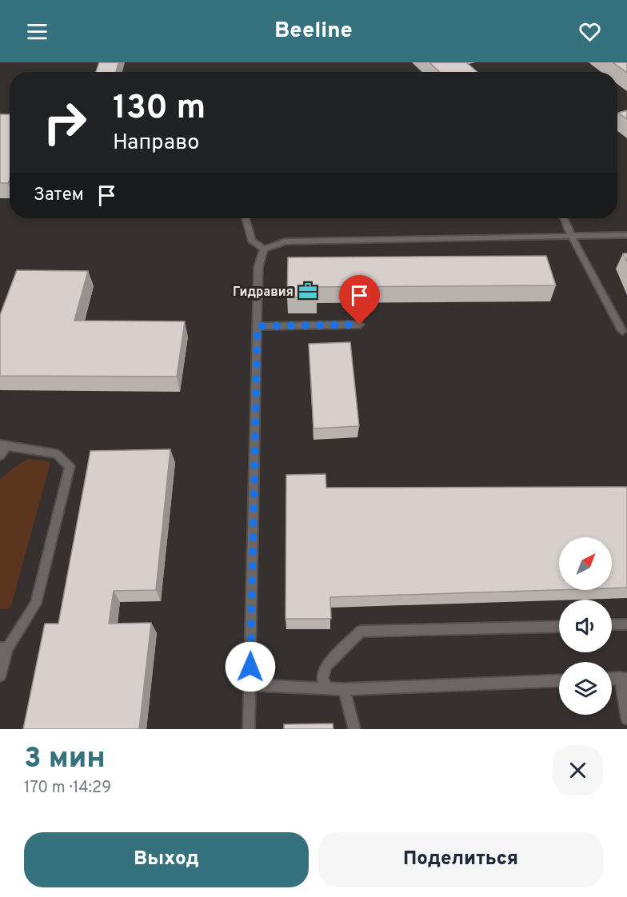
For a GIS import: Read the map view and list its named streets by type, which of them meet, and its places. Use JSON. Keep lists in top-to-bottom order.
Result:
{
  "places": {
    "office": ["Гидравия"]
  },
  "north": "top right",
  "page": {
    "header": "Beeline",
    "turn": ["130 m", "Направо"],
    "then": "Затем",
    "heading": ["3 мин", "170 m · 14:29"],
    "buttons": ["Выход", "Поделиться"]
  }
}
